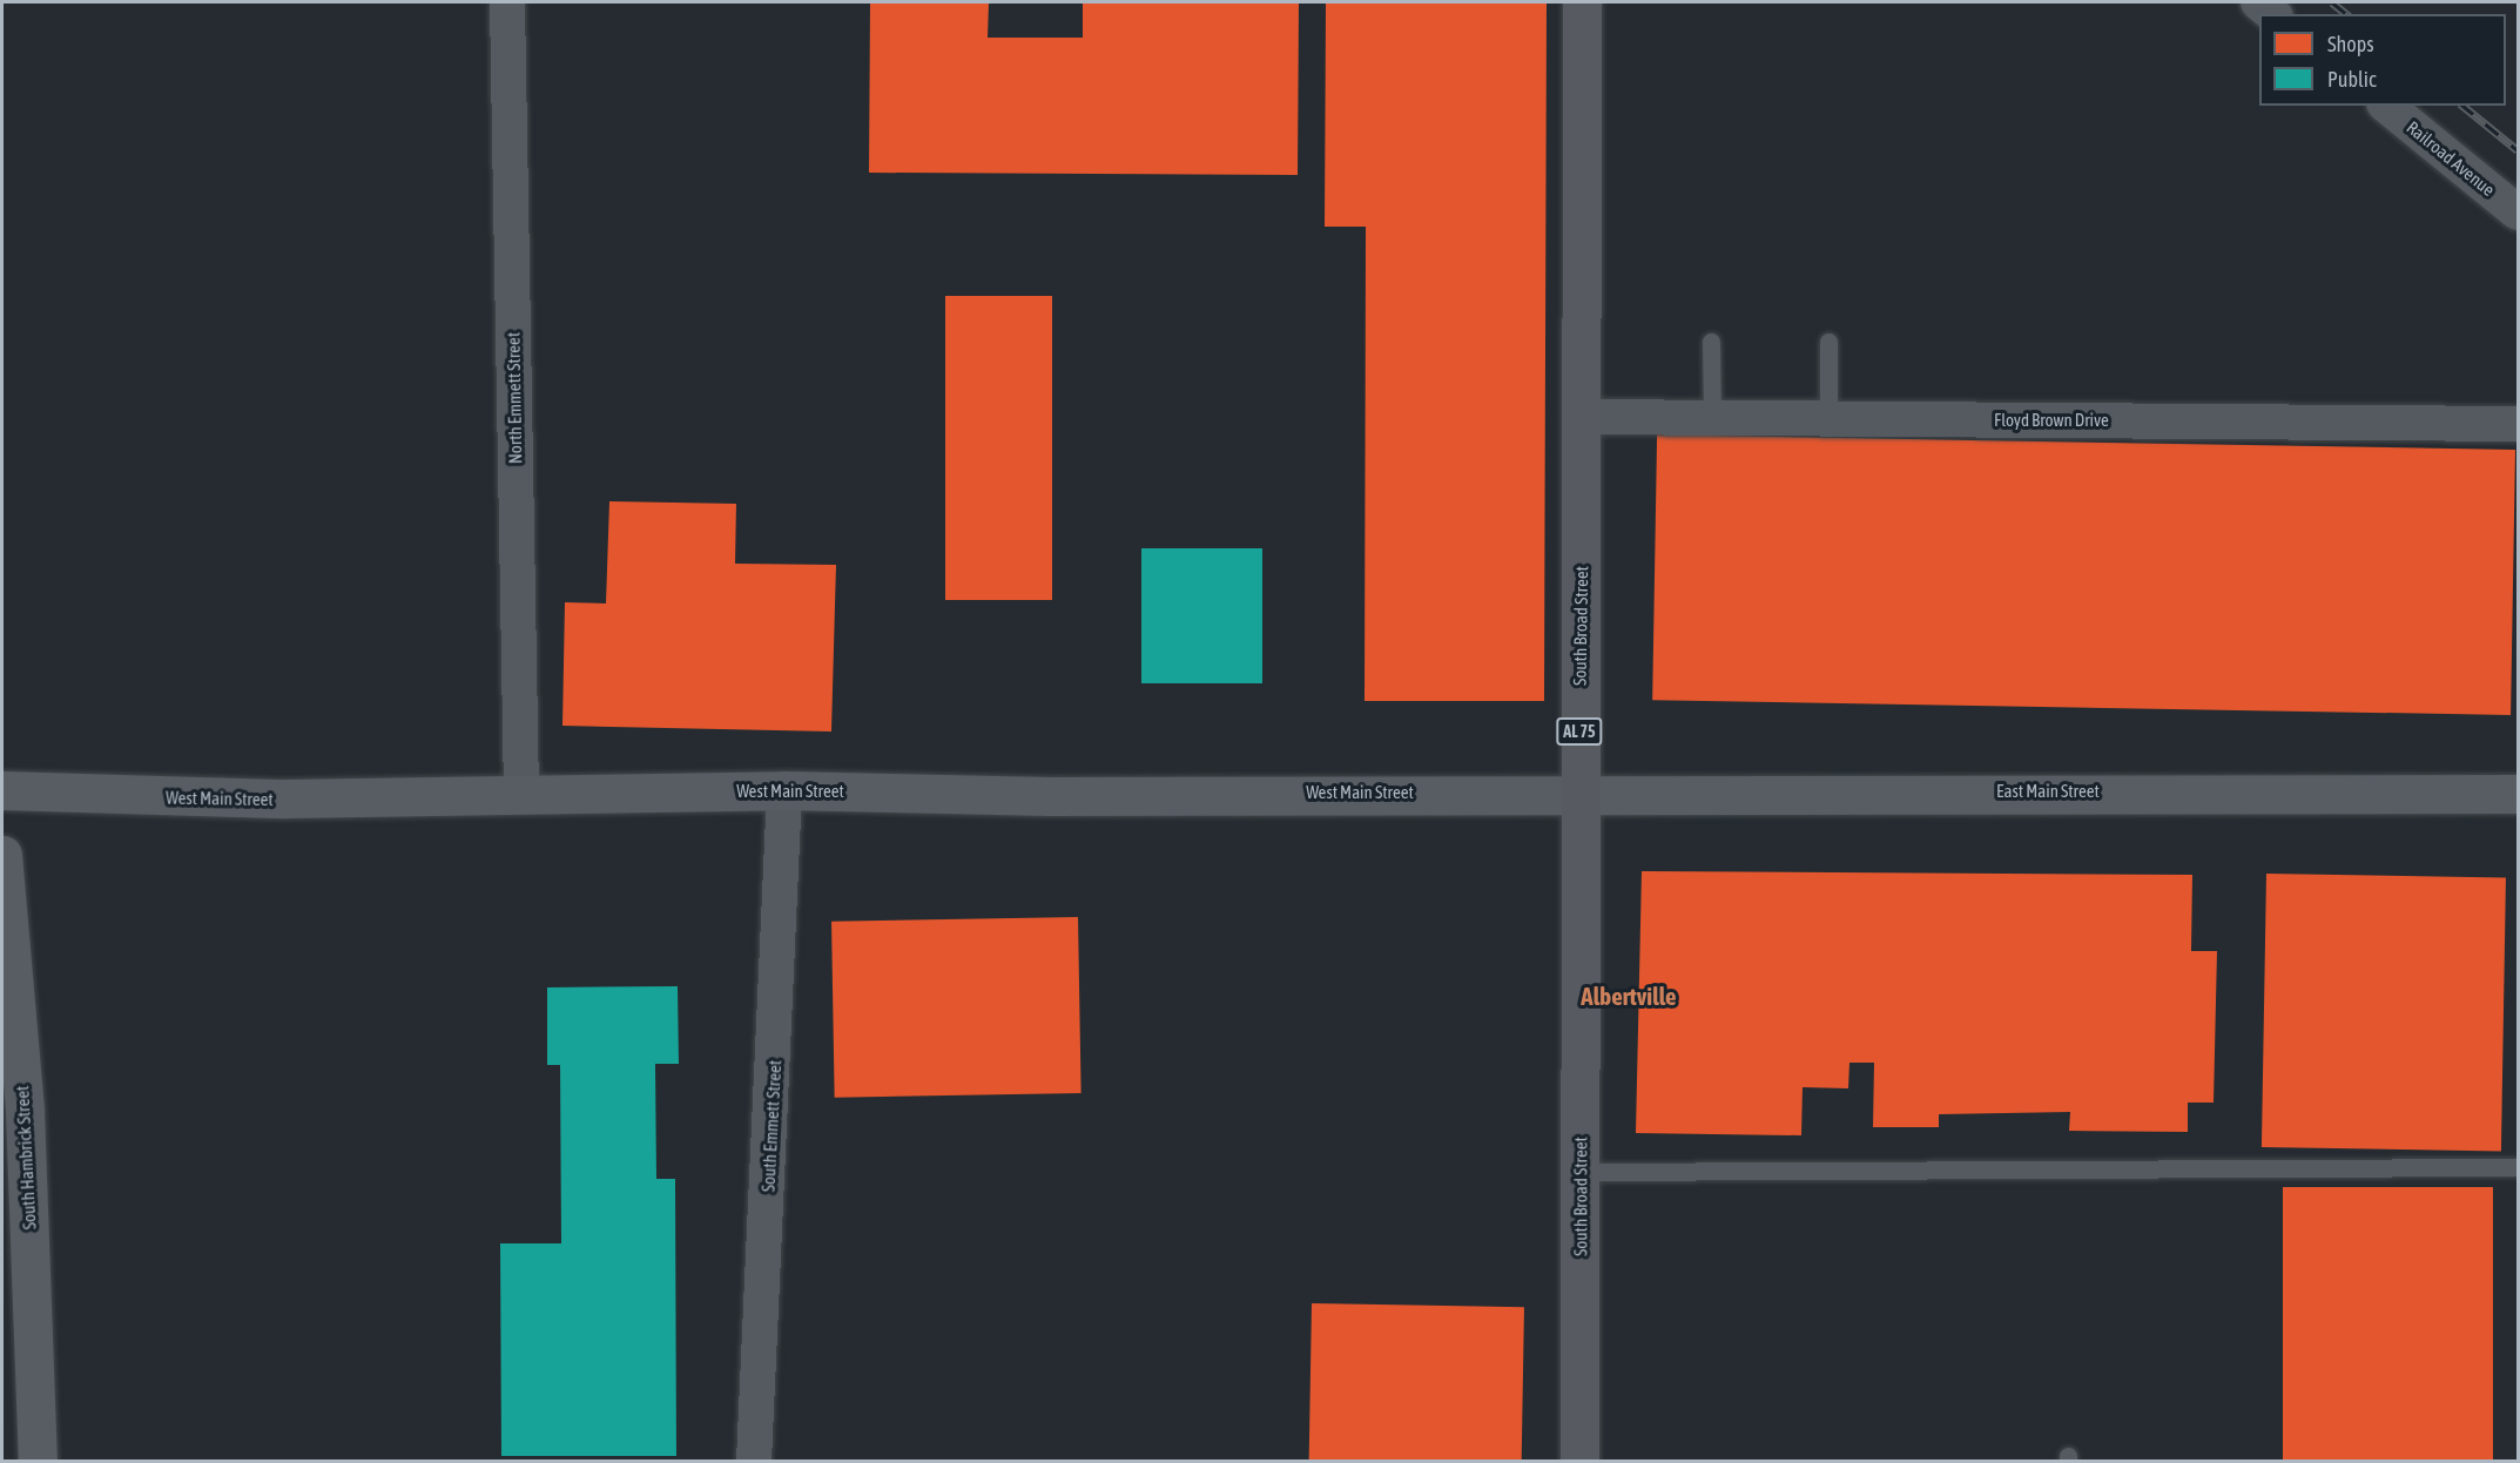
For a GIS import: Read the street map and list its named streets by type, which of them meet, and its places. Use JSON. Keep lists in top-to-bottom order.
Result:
{
  "streets": {
    "main road": [
      "South Broad Street",
      "AL 75",
      "West Main Street",
      "East Main Street",
      "South Hambrick Street"
    ],
    "street": [
      "Railroad Avenue",
      "North Emmett Street",
      "Floyd Brown Drive",
      "South Emmett Street"
    ]
  },
  "crossings": [
    ["North Emmett Street", "West Main Street"],
    ["Floyd Brown Drive", "South Broad Street"],
    ["South Broad Street", "West Main Street"],
    ["South Broad Street", "East Main Street"],
    ["West Main Street", "East Main Street"],
    ["West Main Street", "South Emmett Street"]
  ],
  "districts": ["Albertville"],
  "legend": ["Shops", "Public"]
}
